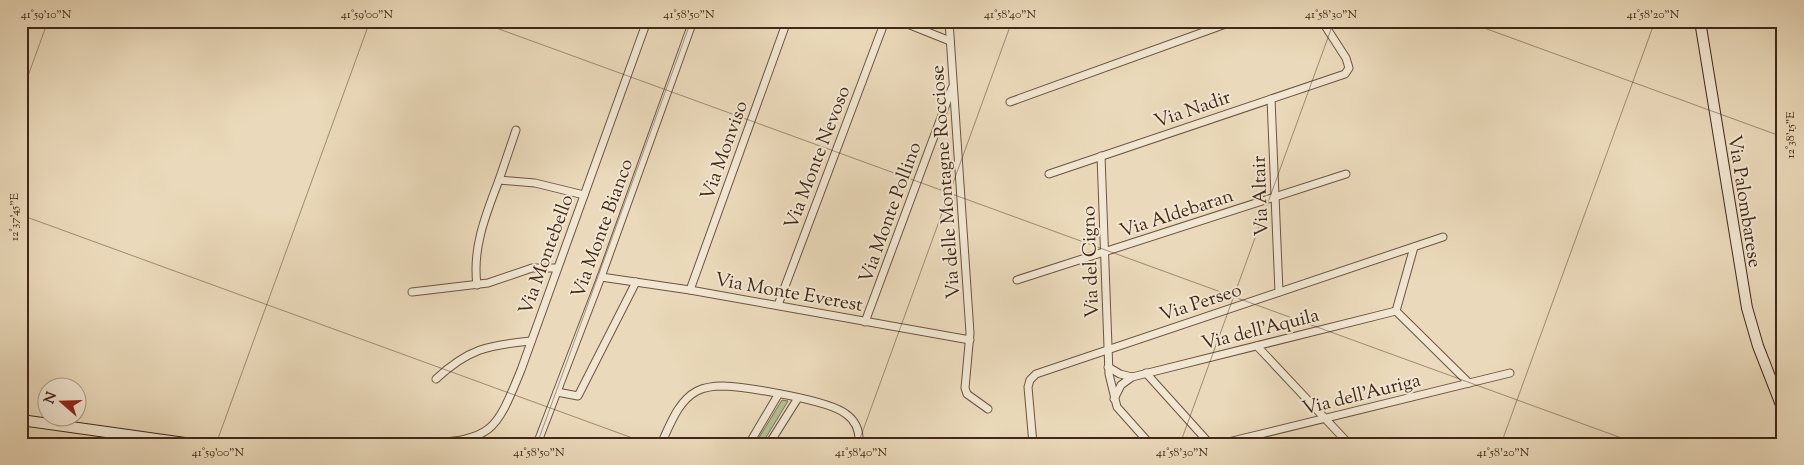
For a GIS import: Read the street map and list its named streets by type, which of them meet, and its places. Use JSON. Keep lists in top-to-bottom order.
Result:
{
  "streets": {
    "main road": ["Via Palombarese"],
    "street": [
      "Via Nadir",
      "Via Monviso",
      "Via Monte Nevoso",
      "Via delle Montagne Rocciose",
      "Via Altair",
      "Via Monte Pollino",
      "Via Aldebaran",
      "Via Monte Bianco",
      "Via Montebello",
      "Via del Cigno",
      "Via Monte Everest",
      "Via Perseo",
      "Via dell'Aquila",
      "Via dell'Auriga"
    ]
  },
  "crossings": [
    ["Via Nadir", "Via Altair"],
    ["Via Nadir", "Via del Cigno"],
    ["Via Monviso", "Via Monte Everest"],
    ["Via Monte Nevoso", "Via Monte Everest"],
    ["Via delle Montagne Rocciose", "Via Monte Pollino"],
    ["Via delle Montagne Rocciose", "Via Monte Everest"],
    ["Via Altair", "Via Aldebaran"],
    ["Via Altair", "Via Perseo"],
    ["Via Monte Pollino", "Via Monte Everest"],
    ["Via Aldebaran", "Via del Cigno"],
    ["Via Monte Bianco", "Via Monte Everest"],
    ["Via del Cigno", "Via Perseo"]
  ],
  "north": "left",
  "coordinates": [
    "41°59'10\"N",
    "41°59'00\"N",
    "41°58'50\"N",
    "41°58'40\"N",
    "41°58'30\"N",
    "41°58'20\"N",
    "12°38'15\"E",
    "12°37'45\"E"
  ]
}
